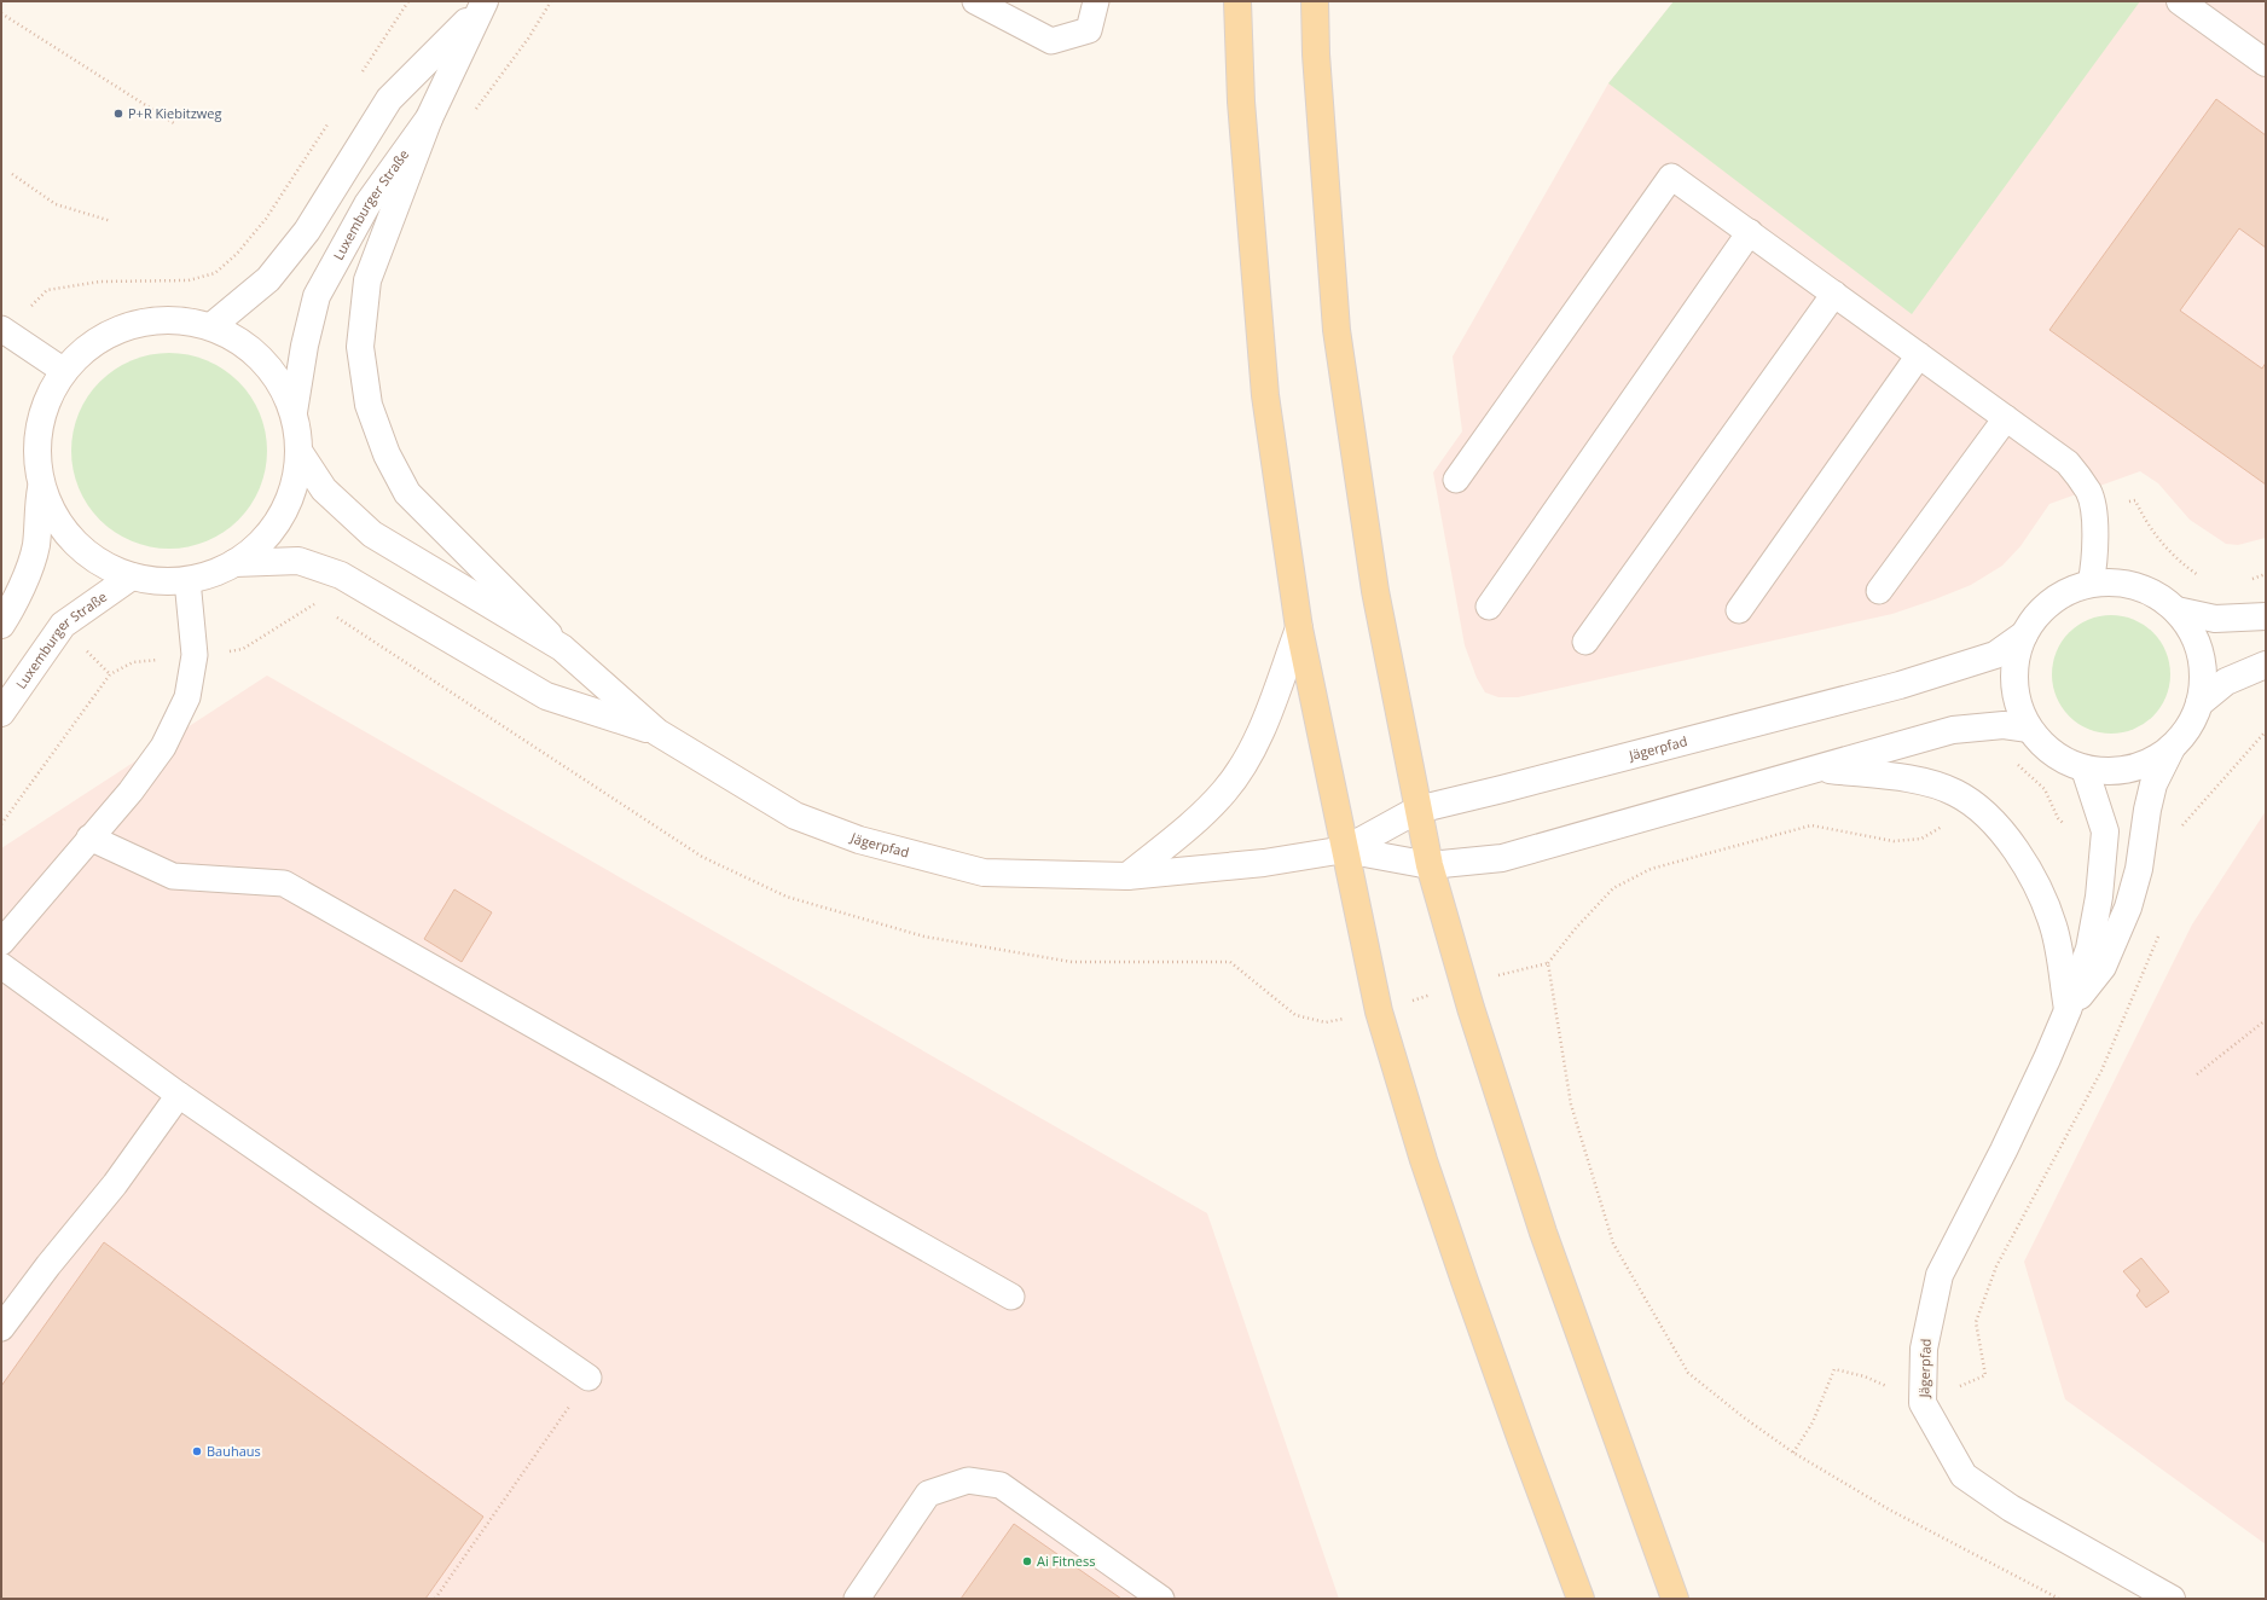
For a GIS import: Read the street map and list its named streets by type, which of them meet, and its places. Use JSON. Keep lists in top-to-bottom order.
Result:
{
  "streets": {
    "street": ["Luxemburger Straße", "Jägerpfad"]
  },
  "places": ["P+R Kiebitzweg", "Bauhaus", "Ai Fitness"]
}
